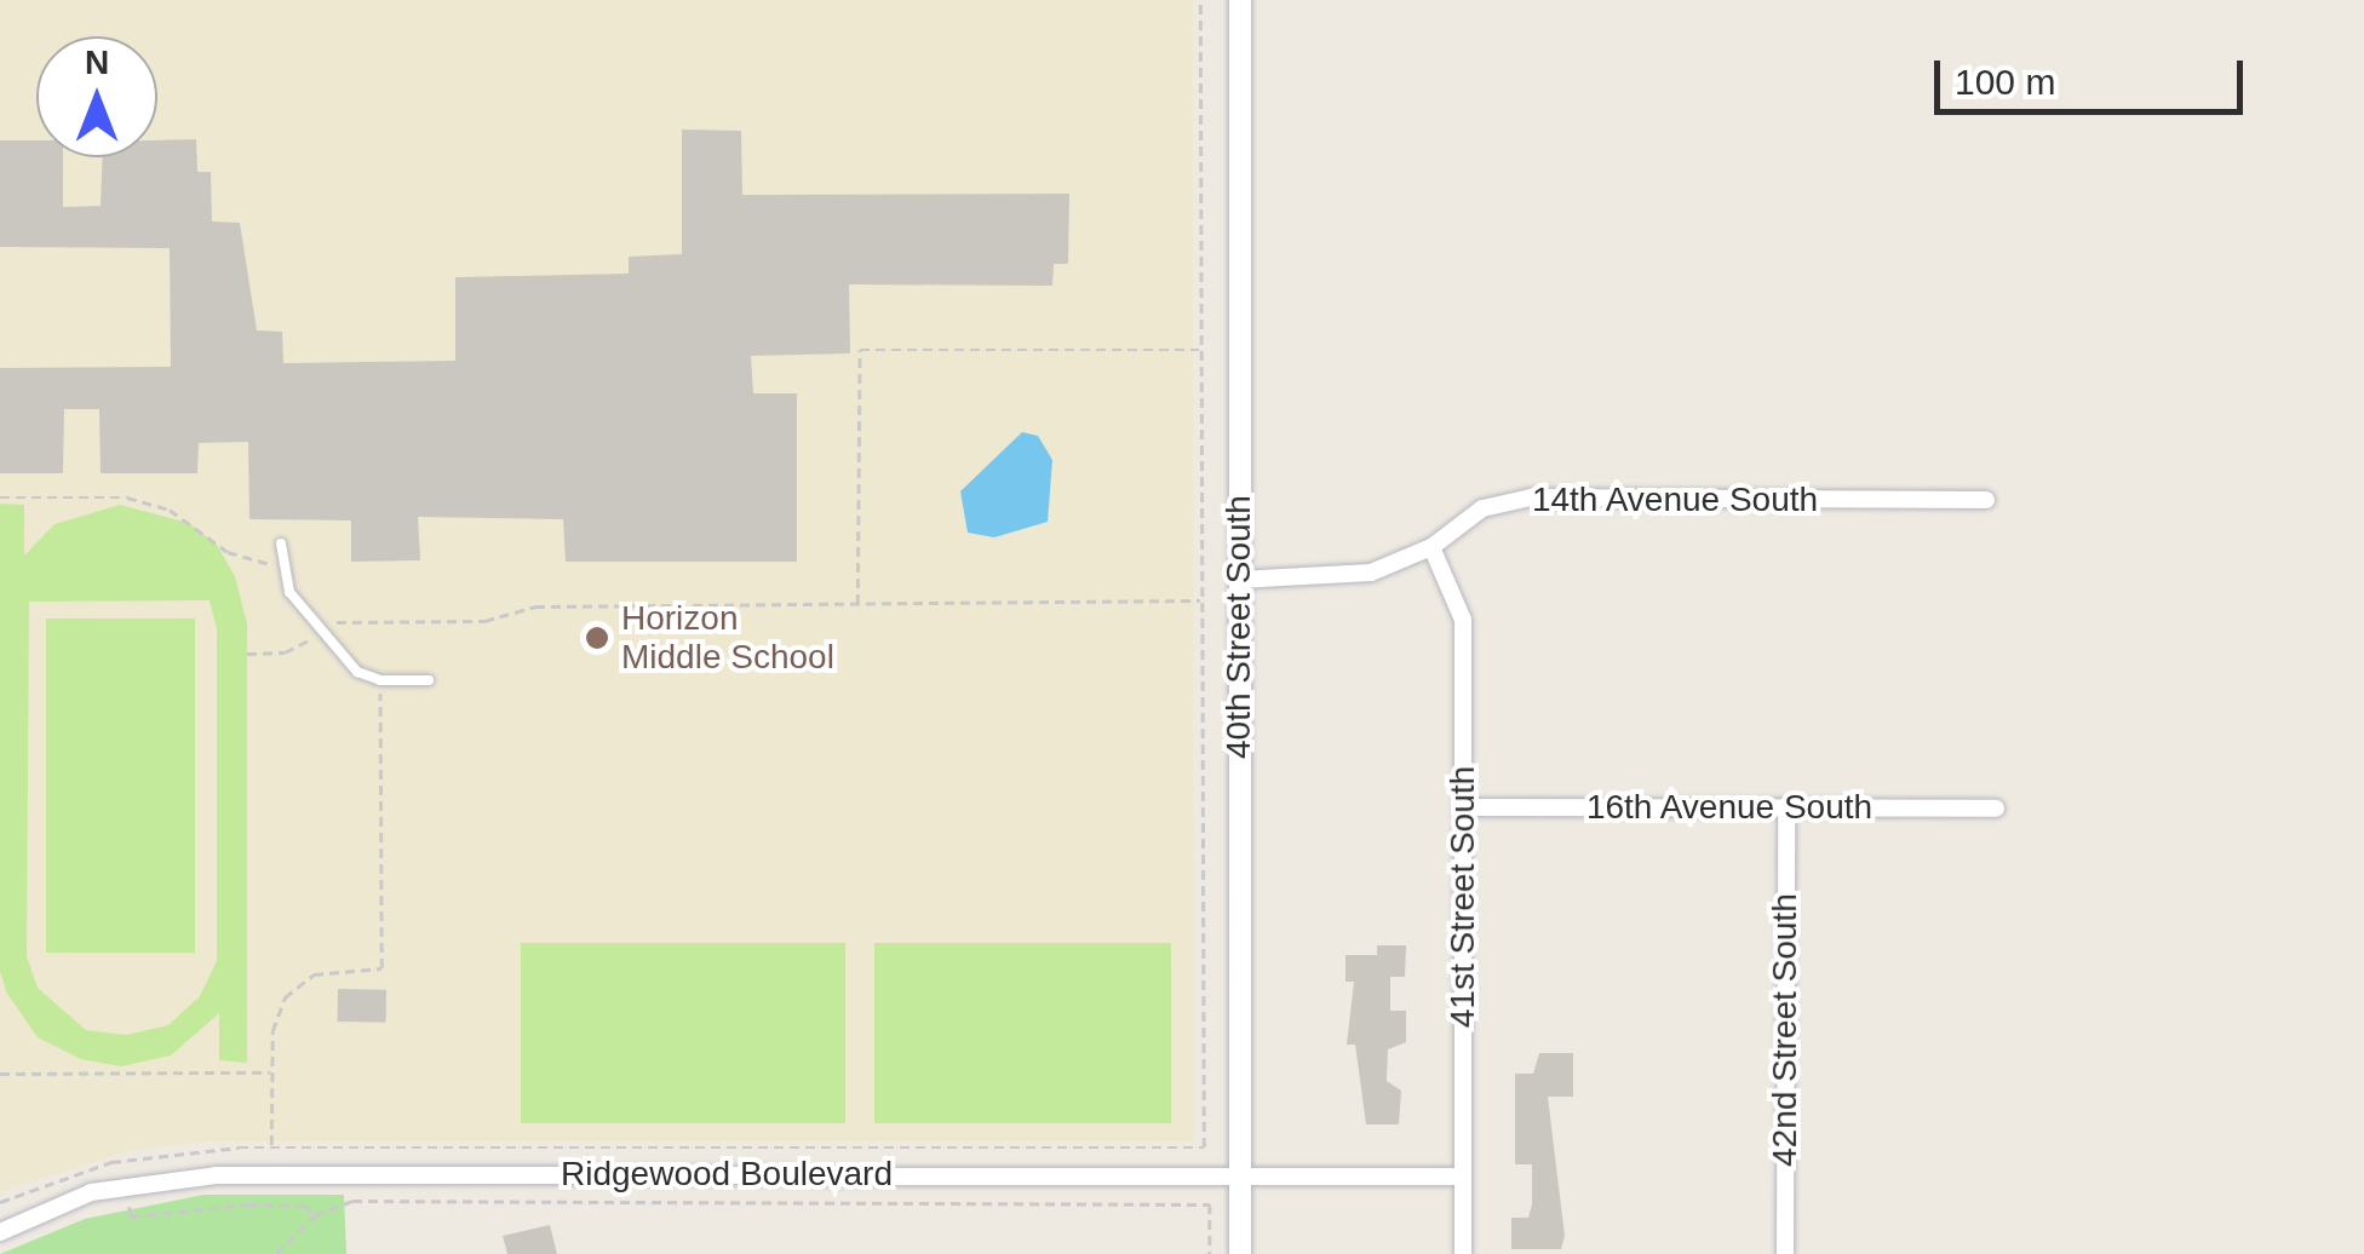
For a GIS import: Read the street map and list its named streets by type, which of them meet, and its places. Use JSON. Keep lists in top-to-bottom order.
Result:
{
  "streets": {
    "street": [
      "14th Avenue South",
      "40th Street South",
      "16th Avenue South",
      "41st Street South",
      "42nd Street South",
      "Ridgewood Boulevard"
    ]
  },
  "crossings": [
    ["14th Avenue South", "40th Street South"],
    ["14th Avenue South", "41st Street South"],
    ["40th Street South", "Ridgewood Boulevard"],
    ["16th Avenue South", "41st Street South"],
    ["16th Avenue South", "42nd Street South"],
    ["41st Street South", "Ridgewood Boulevard"]
  ],
  "places": ["Horizon Middle School"],
  "scale_bar": "100 m",
  "north": "top"
}
